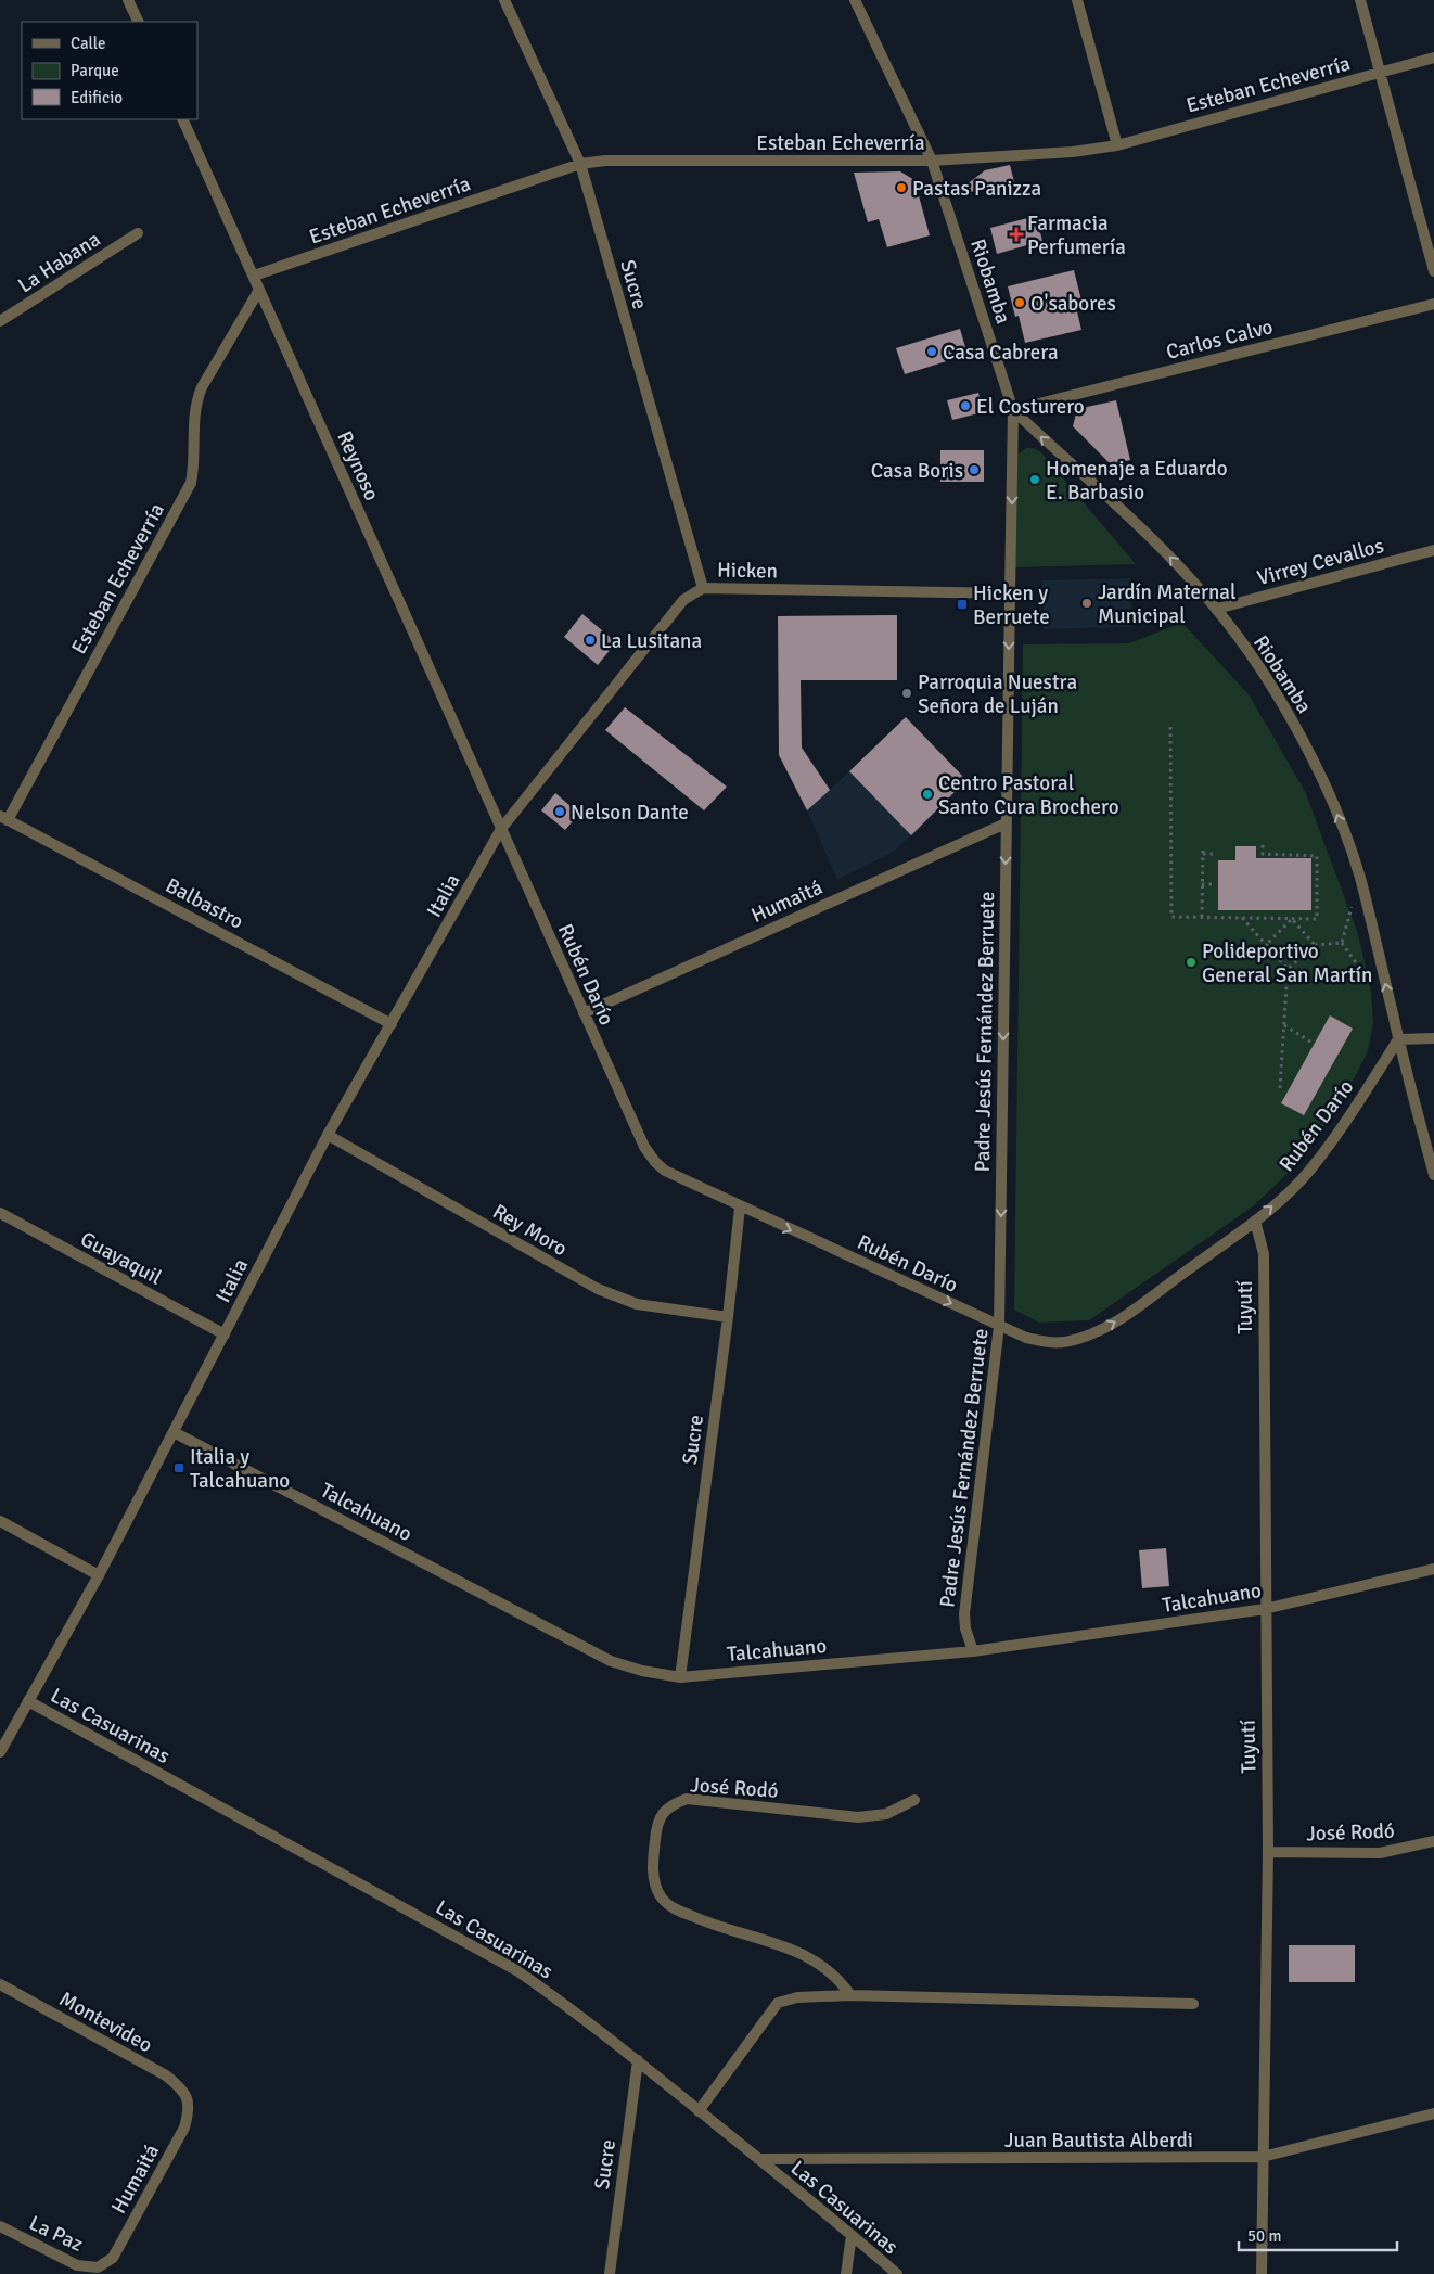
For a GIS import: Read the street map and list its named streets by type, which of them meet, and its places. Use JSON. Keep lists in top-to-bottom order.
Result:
{
  "streets": {
    "street": [
      "Esteban Echeverría",
      "La Habana",
      "Riobamba",
      "Sucre",
      "Carlos Calvo",
      "Reynoso",
      "Virrey Cevallos",
      "Hicken",
      "Italia",
      "Humaitá",
      "Balbastro",
      "Rubén Darío",
      "Padre Jesús Fernández Berruete",
      "Rey Moro",
      "Guayaquil",
      "Tuyutí",
      "Talcahuano",
      "Las Casuarinas",
      "José Rodó",
      "Montevideo",
      "Juan Bautista Alberdi",
      "La Paz"
    ]
  },
  "crossings": [
    ["Esteban Echeverría", "Riobamba"],
    ["Esteban Echeverría", "Sucre"],
    ["Esteban Echeverría", "Reynoso"],
    ["Esteban Echeverría", "Balbastro"],
    ["Riobamba", "Carlos Calvo"],
    ["Riobamba", "Virrey Cevallos"],
    ["Riobamba", "Rubén Darío"],
    ["Riobamba", "Padre Jesús Fernández Berruete"],
    ["Sucre", "Hicken"],
    ["Sucre", "Rubén Darío"],
    ["Sucre", "Rey Moro"],
    ["Sucre", "Talcahuano"],
    ["Sucre", "Las Casuarinas"],
    ["Carlos Calvo", "Padre Jesús Fernández Berruete"],
    ["Reynoso", "Hicken"],
    ["Reynoso", "Italia"],
    ["Reynoso", "Rubén Darío"],
    ["Hicken", "Italia"],
    ["Hicken", "Rubén Darío"],
    ["Hicken", "Padre Jesús Fernández Berruete"],
    ["Italia", "Balbastro"],
    ["Italia", "Rubén Darío"],
    ["Italia", "Rey Moro"],
    ["Italia", "Guayaquil"],
    ["Italia", "Talcahuano"],
    ["Italia", "Las Casuarinas"],
    ["Humaitá", "Rubén Darío"],
    ["Humaitá", "Padre Jesús Fernández Berruete"],
    ["Humaitá", "Montevideo"],
    ["Humaitá", "La Paz"],
    ["Rubén Darío", "Padre Jesús Fernández Berruete"],
    ["Rubén Darío", "Tuyutí"],
    ["Padre Jesús Fernández Berruete", "Talcahuano"],
    ["Tuyutí", "Talcahuano"],
    ["Tuyutí", "José Rodó"],
    ["Tuyutí", "Juan Bautista Alberdi"],
    ["Las Casuarinas", "Juan Bautista Alberdi"]
  ],
  "one_way": ["Riobamba", "Rubén Darío", "Padre Jesús Fernández Berruete"],
  "places": {
    "other": [
      "Pastas Panizza",
      "O'sabores",
      "Casa Cabrera",
      "El Costurero",
      "Casa Boris",
      "Homenaje a Eduardo E. Barbasio",
      "Jardín Maternal Municipal",
      "La Lusitana",
      "Parroquia Nuestra Señora de Luján",
      "Centro Pastoral Santo Cura Brochero",
      "Nelson Dante",
      "Polideportivo General San Martín"
    ],
    "health": ["Farmacia Perfumería"],
    "transit": ["Hicken y Berruete", "Italia y Talcahuano"]
  },
  "legend": ["Calle", "Parque", "Edificio"],
  "scale_bar": "50 m"
}
